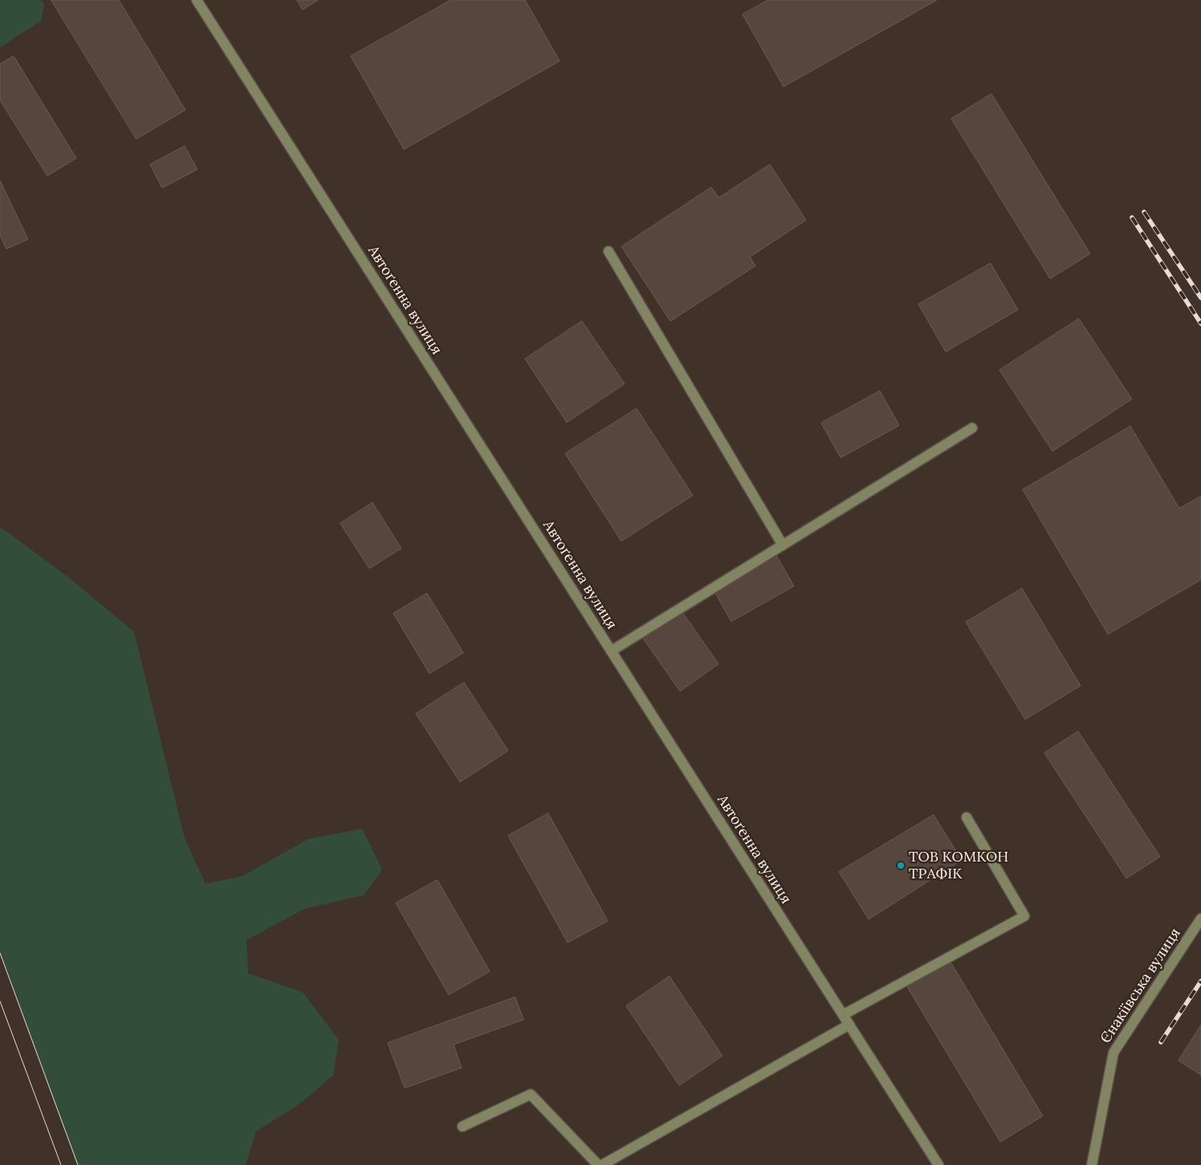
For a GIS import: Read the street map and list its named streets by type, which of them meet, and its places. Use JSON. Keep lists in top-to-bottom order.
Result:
{
  "streets": {
    "street": ["Автоґенна вулиця", "Єнакіївська вулиця"]
  },
  "places": ["ТОВ КОМКОН ТРАФІК"]
}
